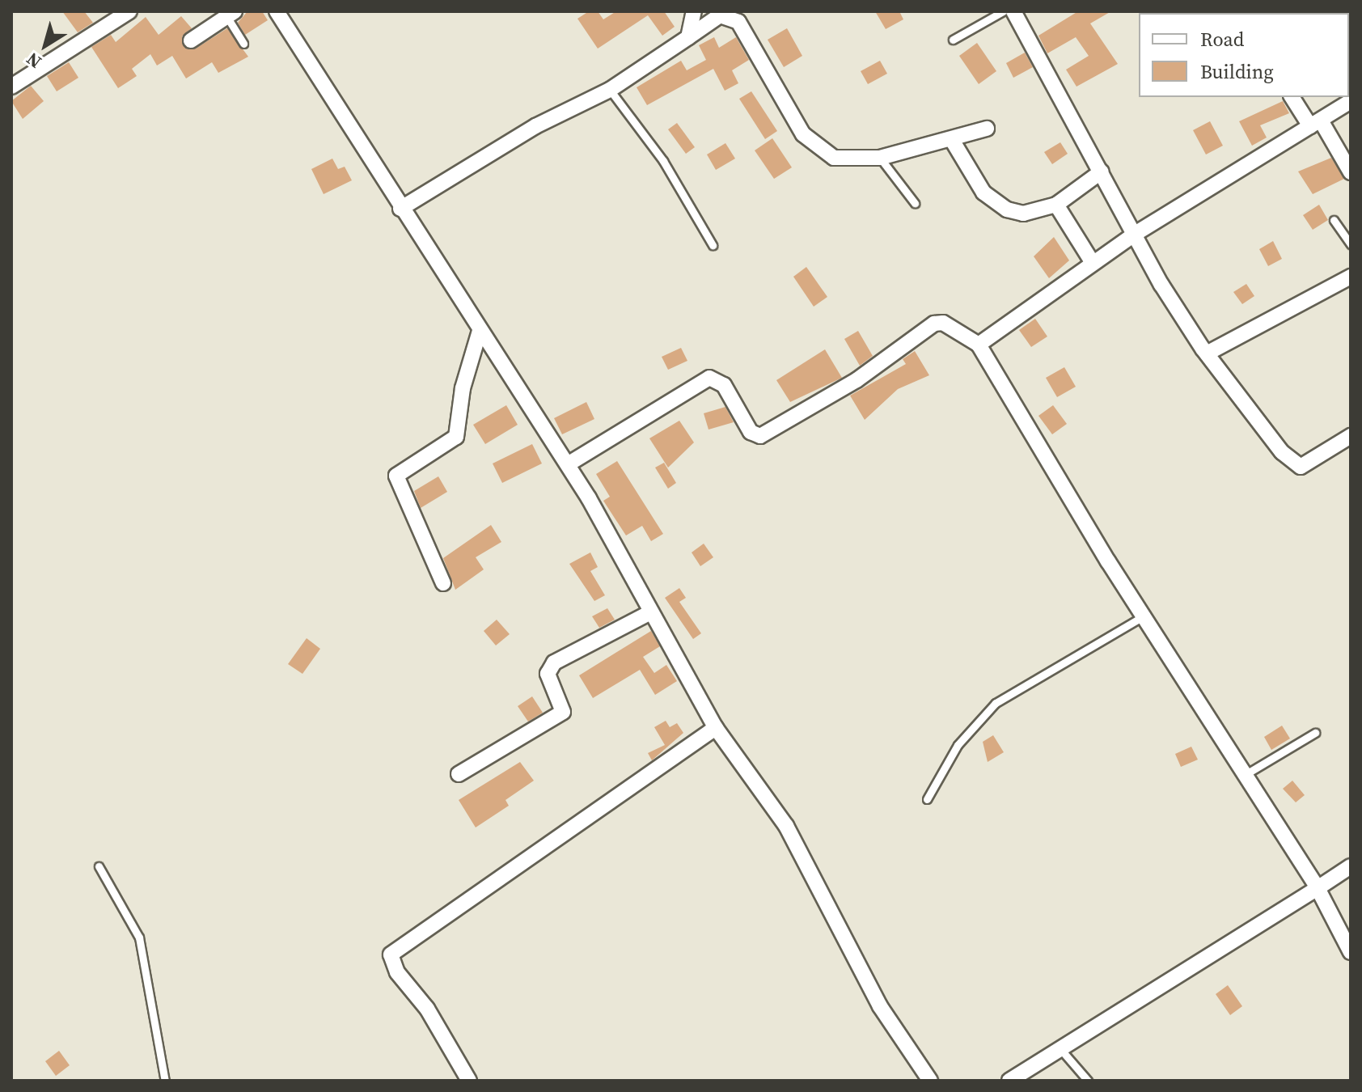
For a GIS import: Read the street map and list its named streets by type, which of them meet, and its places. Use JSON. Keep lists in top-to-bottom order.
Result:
{
  "legend": ["Road", "Building"],
  "north": "bottom left"
}
